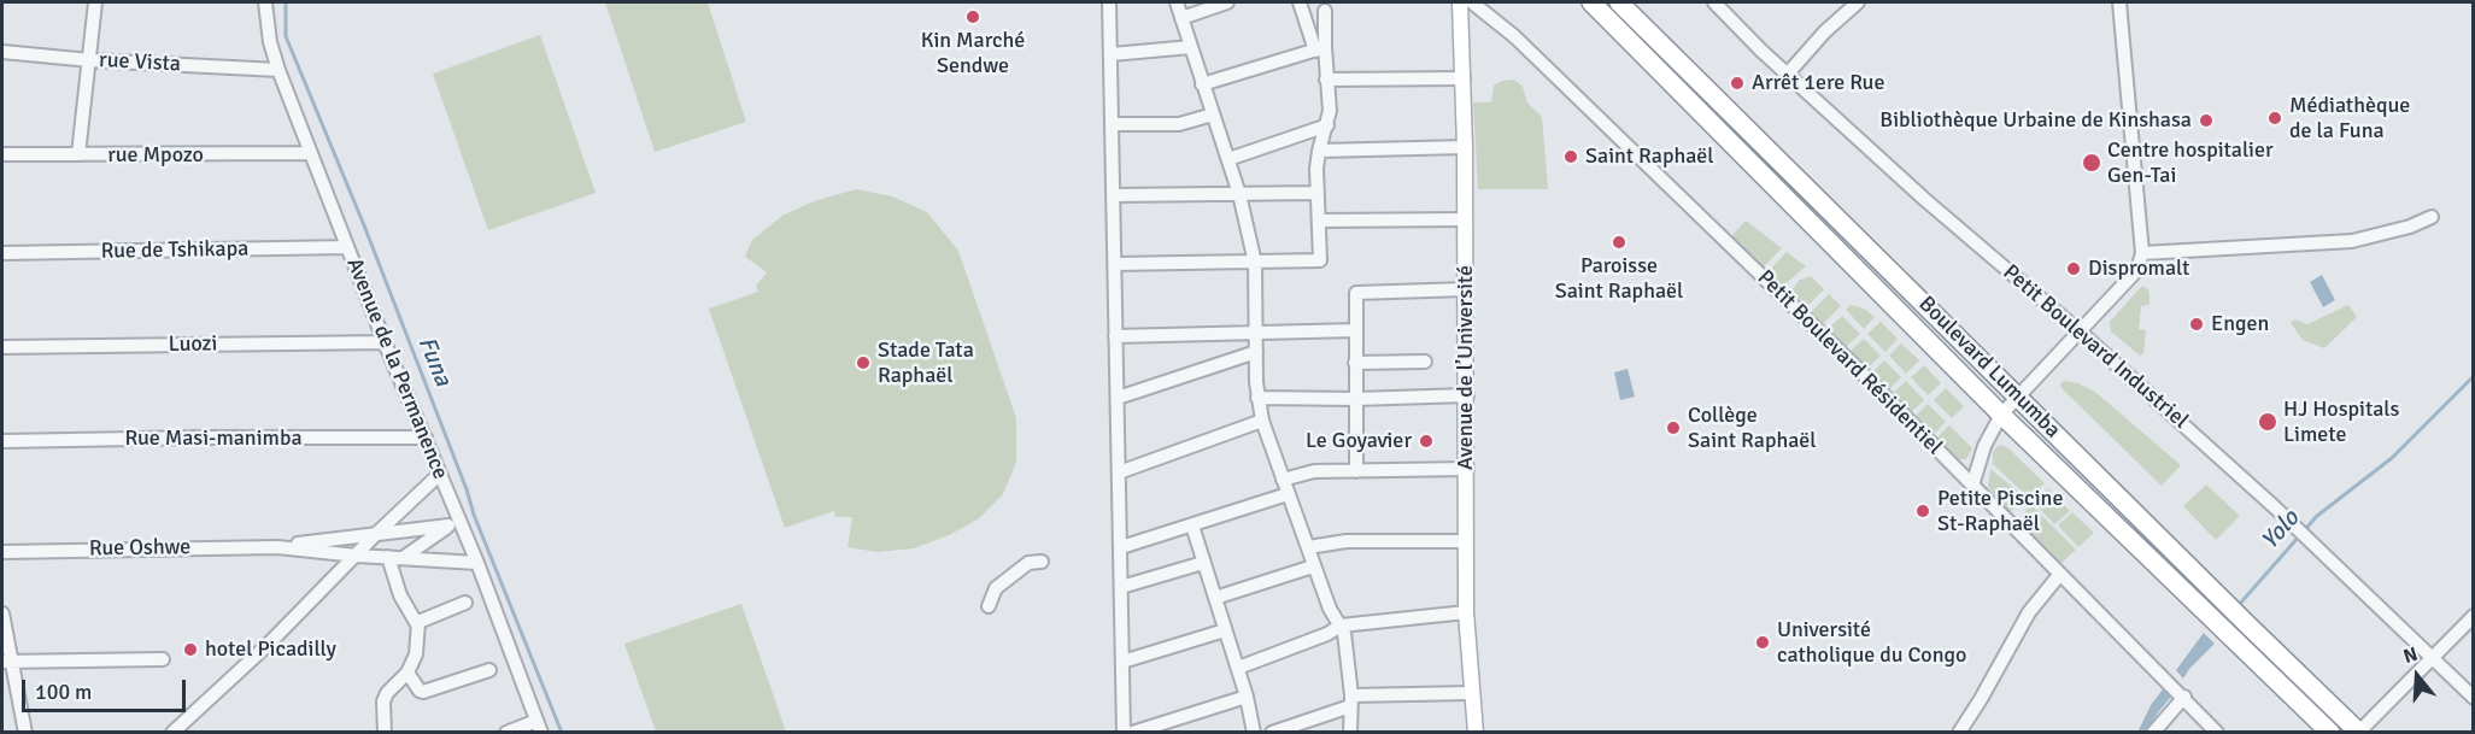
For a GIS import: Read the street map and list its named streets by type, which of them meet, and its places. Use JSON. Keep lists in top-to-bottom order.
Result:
{
  "streets": {
    "highway": ["Boulevard Lumumba"],
    "main road": ["Avenue de l’Université"],
    "street": [
      "rue Vista",
      "rue Mpozo",
      "Rue de Tshikapa",
      "Luozi",
      "Petit Boulevard Industriel",
      "Petit Boulevard Résidentiel",
      "Avenue de la Permanence",
      "Rue Masi-manimba",
      "Rue Oshwe"
    ]
  },
  "crossings": [
    ["rue Vista", "Avenue de la Permanence"],
    ["rue Mpozo", "Avenue de la Permanence"],
    ["Rue de Tshikapa", "Avenue de la Permanence"],
    ["Luozi", "Avenue de la Permanence"],
    ["Avenue de la Permanence", "Rue Masi-manimba"]
  ],
  "water": ["Funa", "Yolo"],
  "places": [
    "Kin Marché Sendwe",
    "Arrêt 1ere Rue",
    "Médiathèque de la Funa",
    "Bibliothèque Urbaine de Kinshasa",
    "Saint Raphaël",
    "Centre hospitalier Gen-Tai",
    "Paroisse Saint Raphaël",
    "Dispromalt",
    "Engen",
    "Stade Tata Raphaël",
    "HJ Hospitals Limete",
    "Collège Saint Raphaël",
    "Le Goyavier",
    "Petite Piscine St-Raphaël",
    "Université catholique du Congo",
    "hotel Picadilly"
  ],
  "scale_bar": "100 m",
  "north": "top"
}
